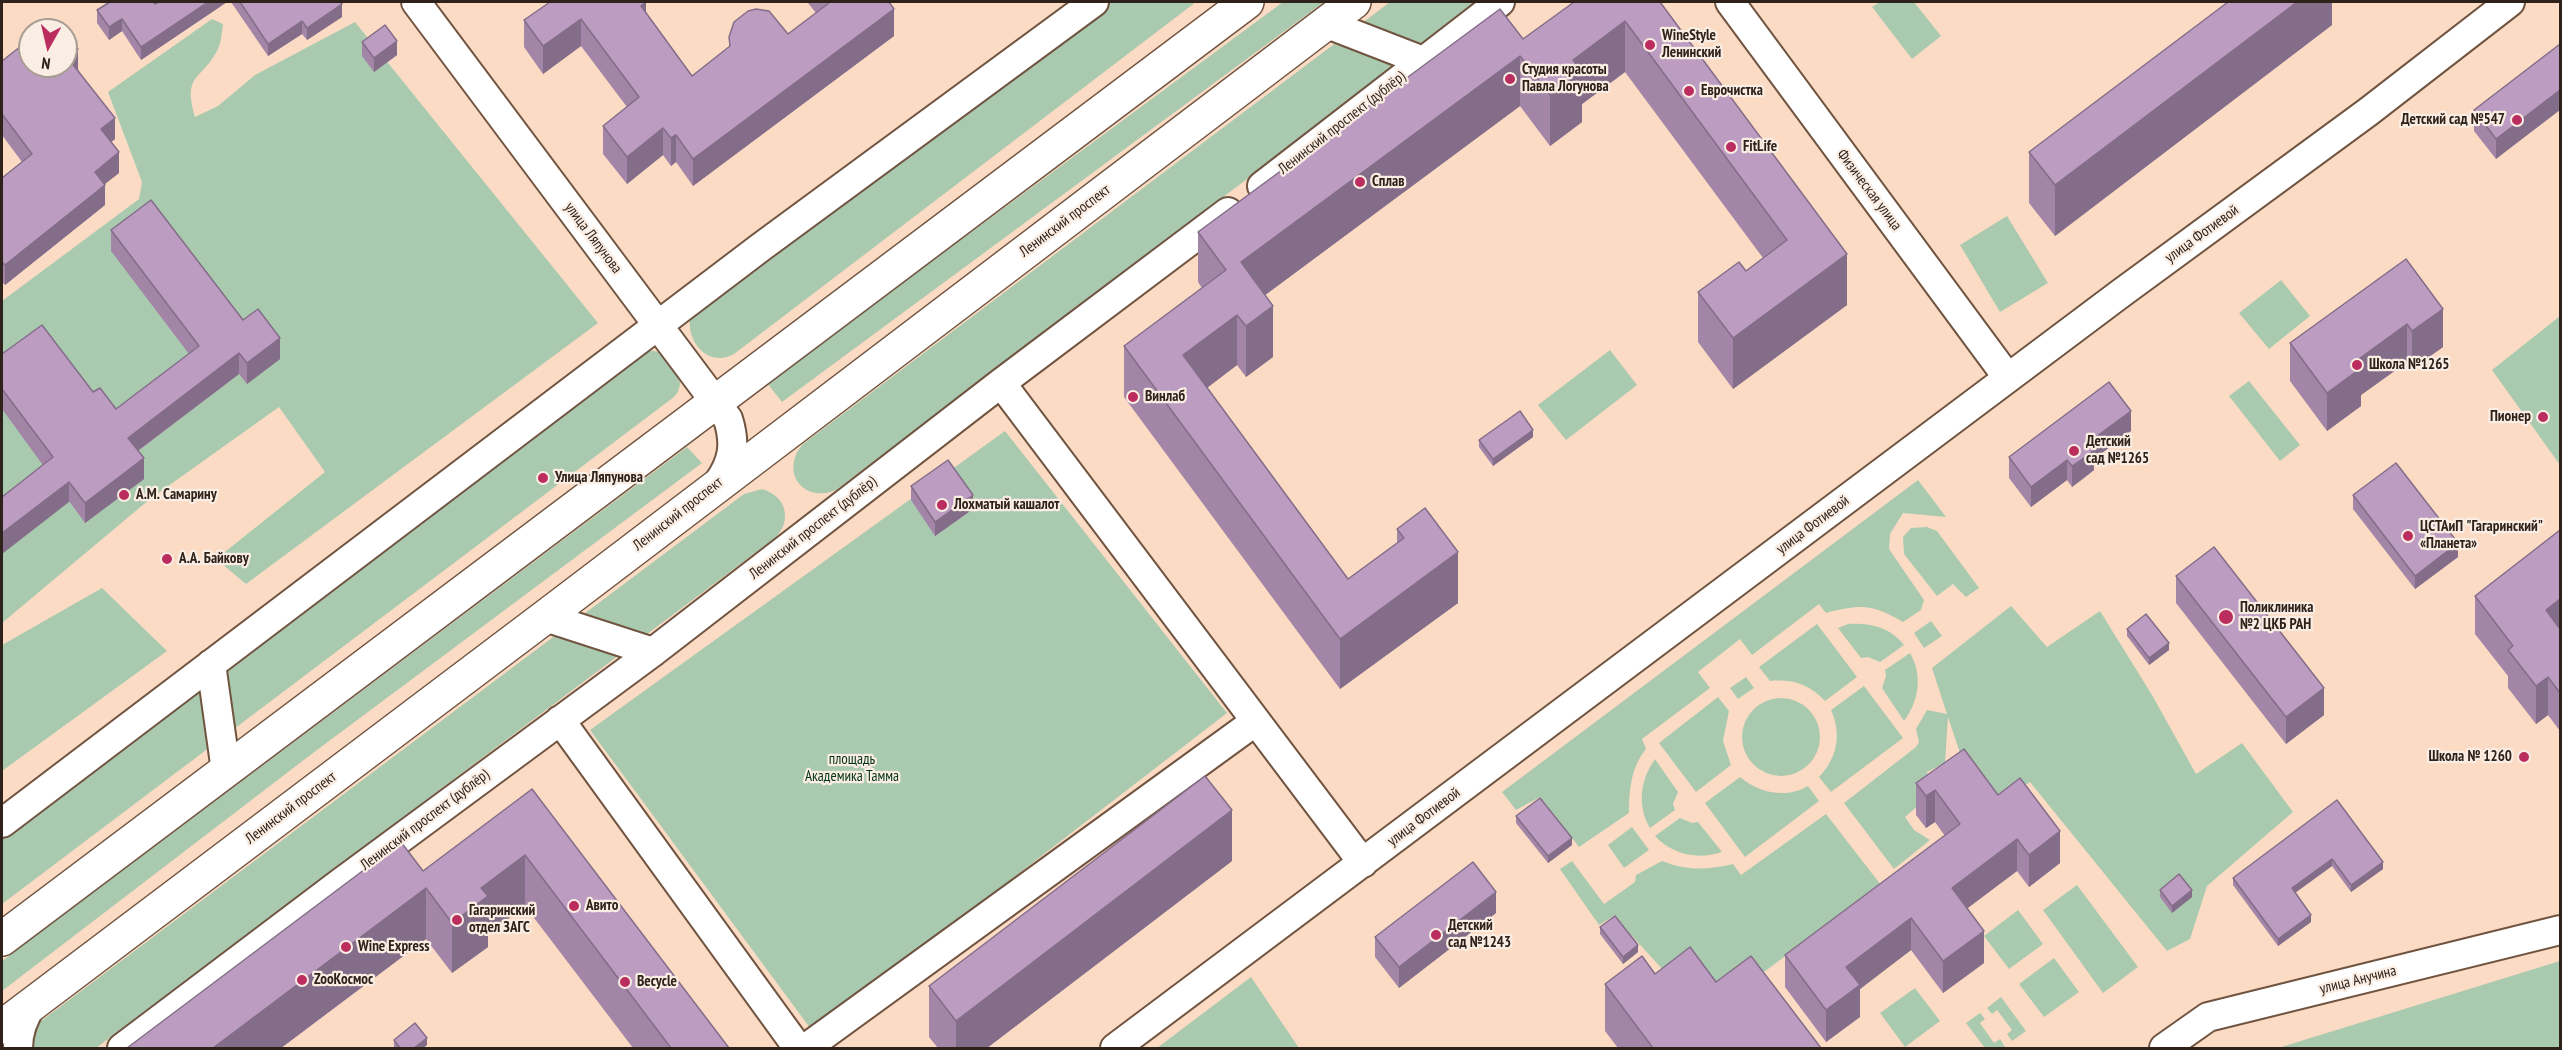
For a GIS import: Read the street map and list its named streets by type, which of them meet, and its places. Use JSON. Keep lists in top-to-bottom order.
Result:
{
  "streets": {
    "main road": ["Ленинский проспект"],
    "street": [
      "Ленинский проспект (дублёр)",
      "Физическая улица",
      "улица Фотиевой",
      "улица Ляпунова",
      "улица Анучина"
    ]
  },
  "crossings": [
    ["Физическая улица", "улица Фотиевой"],
    ["Ленинский проспект", "улица Ляпунова"]
  ],
  "parks": ["площадь Академика Тамма"],
  "places": [
    "WineStyle Ленинский",
    "Студия красоты Павла Логунова",
    "Еврочистка",
    "Детский сад №547",
    "FitLife",
    "Сплав",
    "Школа №1265",
    "Винлаб",
    "Пионер",
    "Детский сад №1265",
    "Улица Ляпунова",
    "А.М. Самарину",
    "Лохматый кашалот",
    "ЦСТАиП \"Гагаринский\" «Планета»",
    "А.А. Байкову",
    "Поликлиника №2 ЦКБ РАН",
    "Школа № 1260",
    "Авито",
    "Гагаринский отдел ЗАГС",
    "Детский сад №1243",
    "Wine Express",
    "ZooКосмос",
    "Becycle"
  ],
  "north": "bottom"
}
